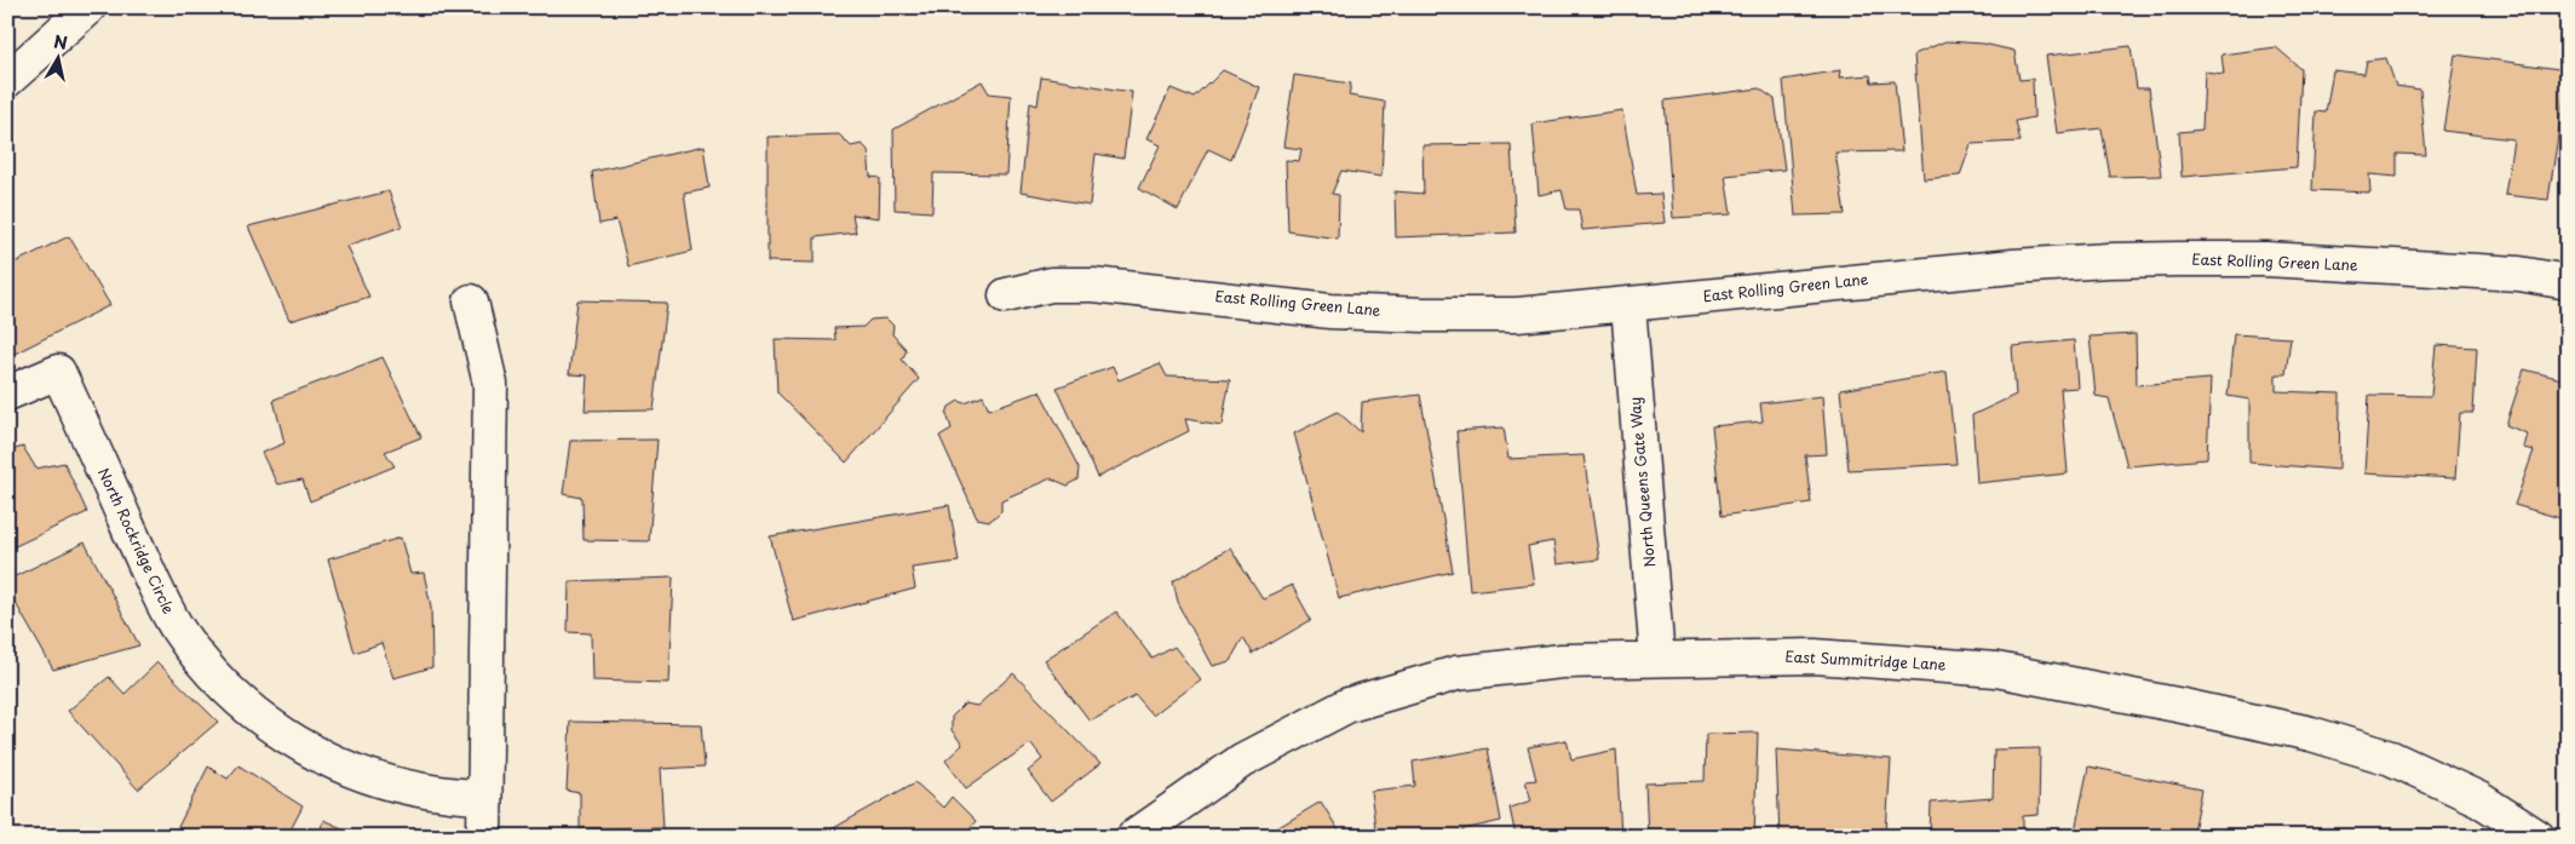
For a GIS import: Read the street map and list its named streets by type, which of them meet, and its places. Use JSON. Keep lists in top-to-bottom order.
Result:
{
  "streets": {
    "street": [
      "East Rolling Green Lane",
      "North Queens Gate Way",
      "North Rockridge Circle",
      "East Summitridge Lane"
    ]
  },
  "crossings": [
    ["East Rolling Green Lane", "North Queens Gate Way"],
    ["North Queens Gate Way", "East Summitridge Lane"]
  ],
  "north": "top"
}
